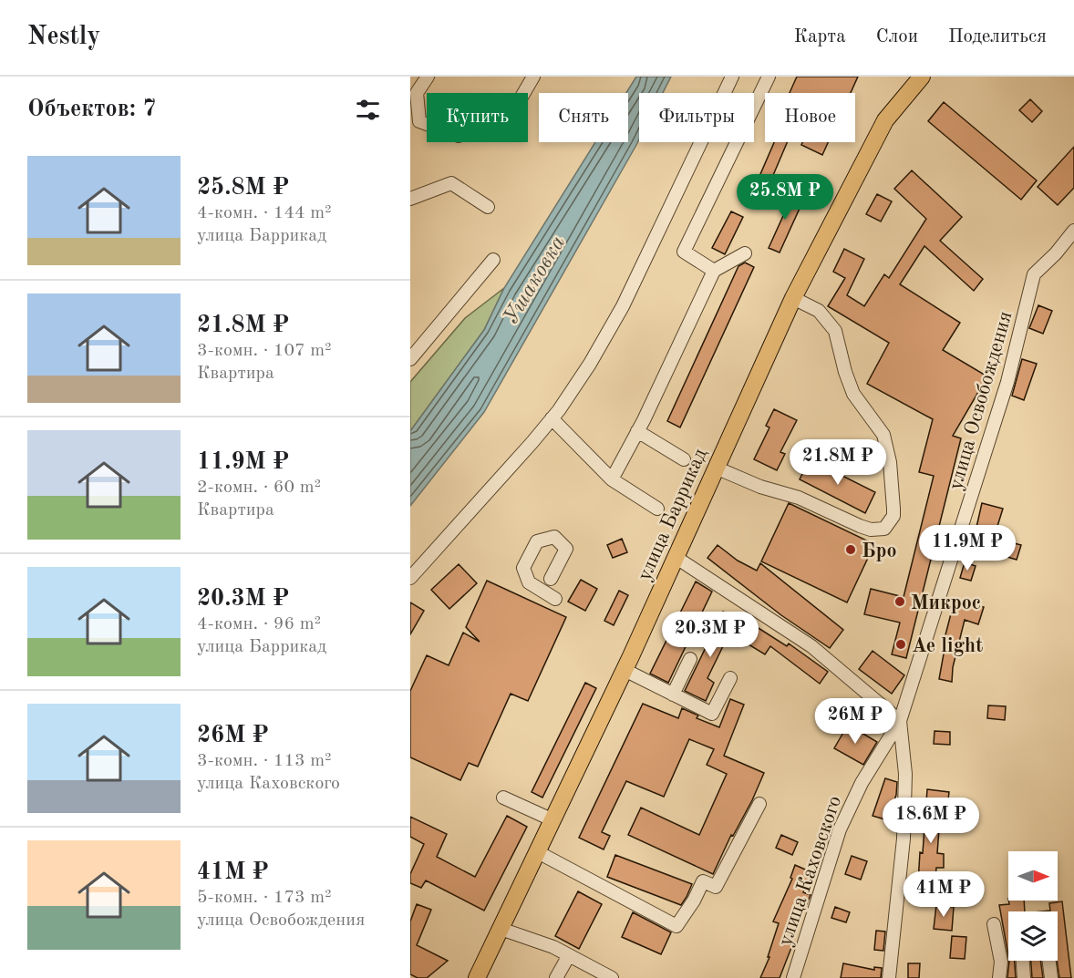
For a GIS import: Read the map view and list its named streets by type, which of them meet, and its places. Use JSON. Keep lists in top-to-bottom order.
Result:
{
  "streets": {
    "main road": ["улица Баррикад"],
    "street": ["улица Освобождения", "улица Каховского"]
  },
  "crossings": [
    ["улица Освобождения", "улица Каховского"]
  ],
  "water": ["Ушаковка"],
  "places": ["Бро", "Микрос", "Ae light"],
  "north": "right",
  "page": {
    "header": "Nestly",
    "nav": ["Карта", "Слои", "Поделиться"],
    "heading": "Объектов: 7",
    "chip": [
      "Купить",
      "Снять",
      "Фильтры",
      "Новое"
    ],
    "list": [
      {
        "name": "25.8M ₽",
        "note": "4-комн. · 144 m² · улица Баррикад"
      },
      {
        "name": "21.8M ₽",
        "note": "3-комн. · 107 m² · Квартира"
      },
      {
        "name": "11.9M ₽",
        "note": "2-комн. · 60 m² · Квартира"
      },
      {
        "name": "20.3M ₽",
        "note": "4-комн. · 96 m² · улица Баррикад"
      },
      {
        "name": "26M ₽",
        "note": "3-комн. · 113 m² · улица Каховского"
      },
      {
        "name": "41M ₽",
        "note": "5-комн. · 173 m² · улица Освобождения"
      }
    ],
    "price": [
      "25.8M ₽",
      "21.8M ₽",
      "11.9M ₽",
      "20.3M ₽",
      "26M ₽",
      "18.6M ₽",
      "41M ₽"
    ]
  }
}
